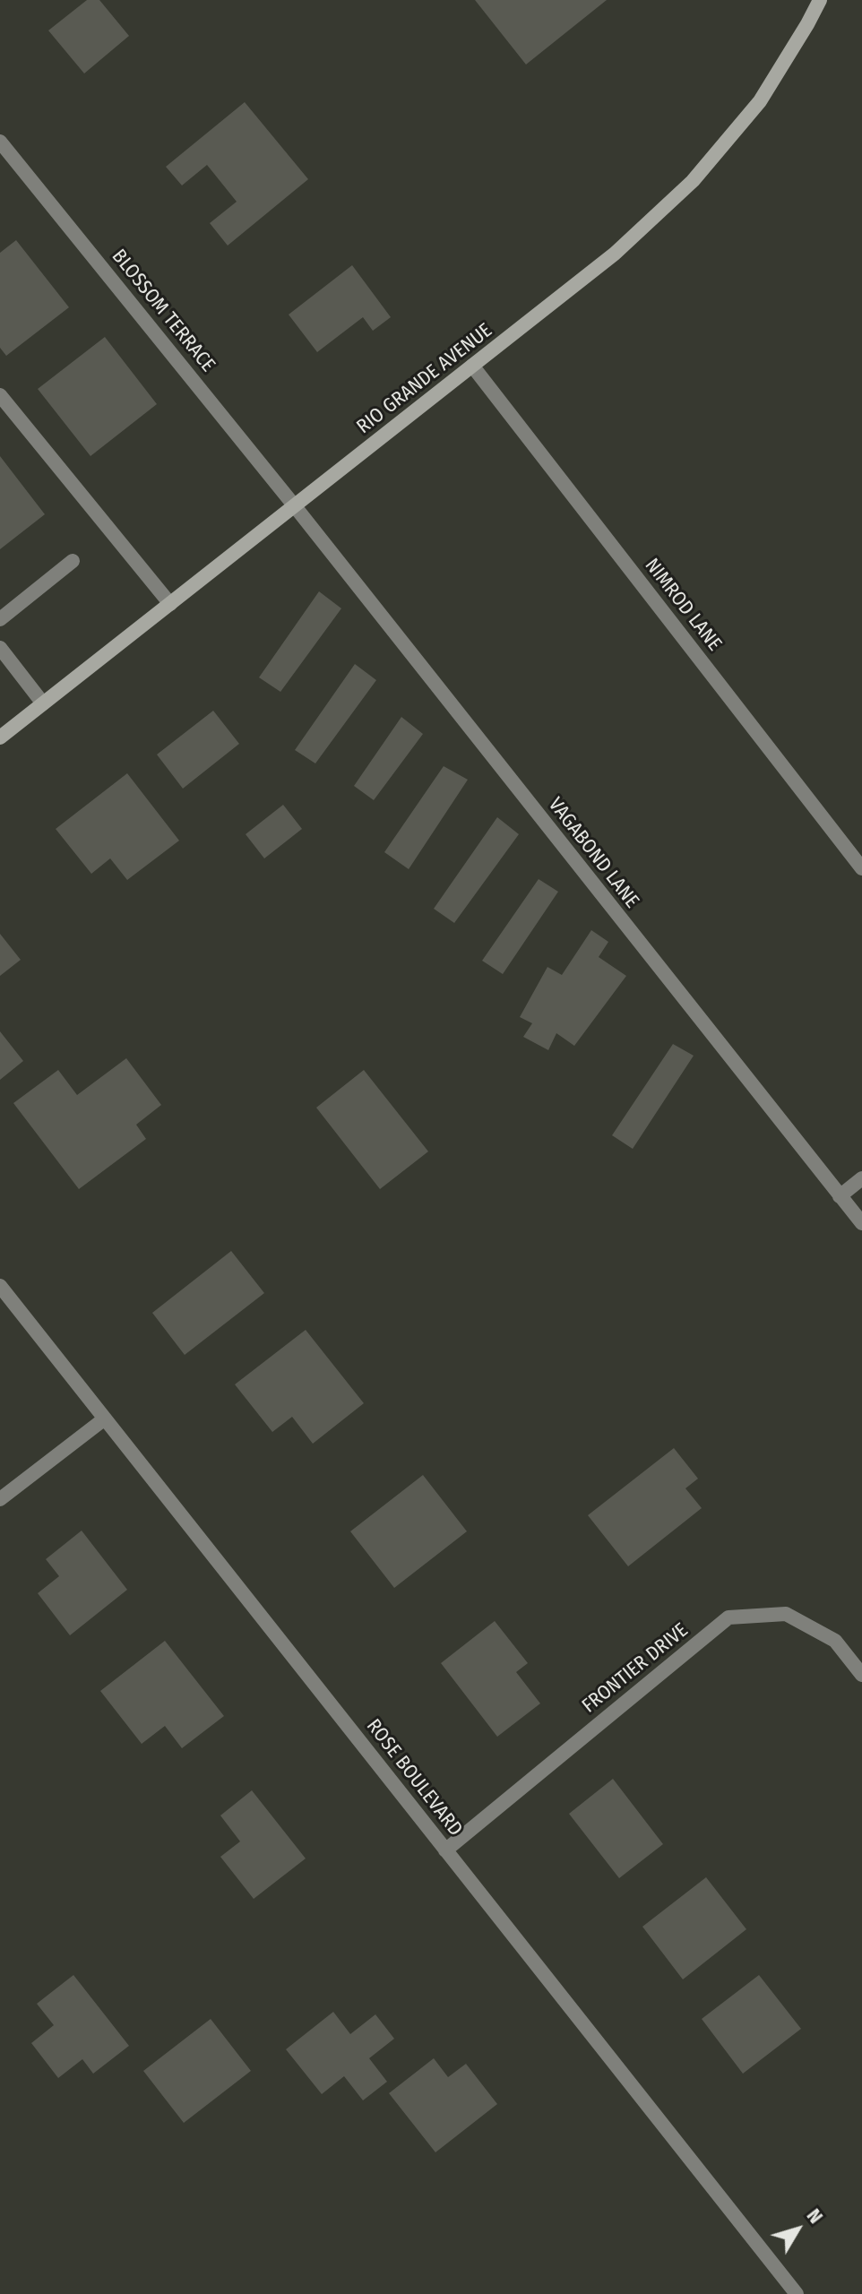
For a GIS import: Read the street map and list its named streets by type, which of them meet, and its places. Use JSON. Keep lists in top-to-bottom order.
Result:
{
  "streets": {
    "street": [
      "BLOSSOM TERRACE",
      "RIO GRANDE AVENUE",
      "NIMROD LANE",
      "VAGABOND LANE",
      "FRONTIER DRIVE",
      "ROSE BOULEVARD"
    ]
  },
  "crossings": [
    ["BLOSSOM TERRACE", "RIO GRANDE AVENUE"],
    ["BLOSSOM TERRACE", "VAGABOND LANE"],
    ["RIO GRANDE AVENUE", "NIMROD LANE"],
    ["RIO GRANDE AVENUE", "VAGABOND LANE"],
    ["FRONTIER DRIVE", "ROSE BOULEVARD"]
  ],
  "north": "top right"
}
